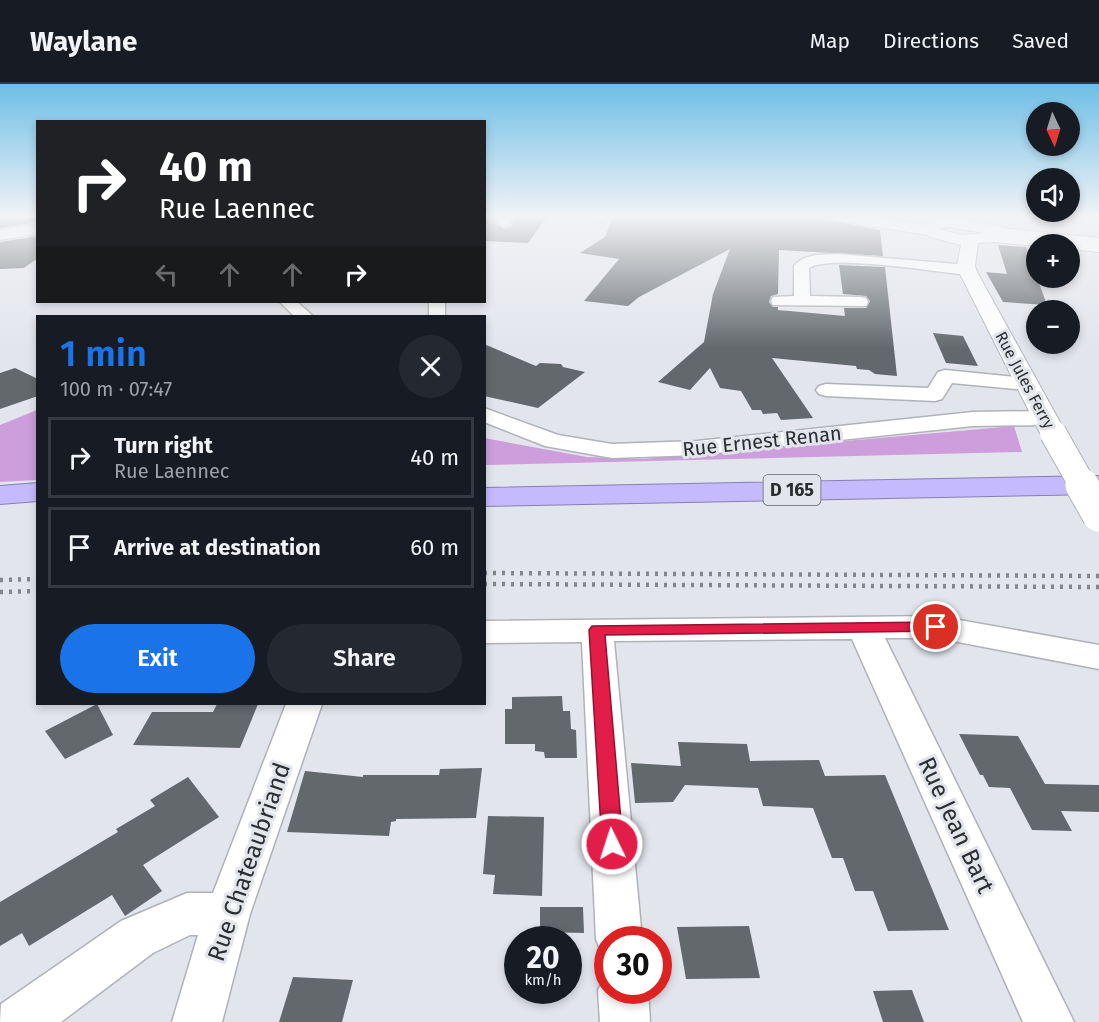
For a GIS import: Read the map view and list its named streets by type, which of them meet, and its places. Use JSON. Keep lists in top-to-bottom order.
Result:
{
  "streets": {
    "highway": ["D 165"],
    "main road": ["Rue Jules Ferry"],
    "street": ["Rue Ernest Renan", "Rue Jean Bart", "Rue Chateaubriand"]
  },
  "crossings": [
    ["Rue Jules Ferry", "Rue Ernest Renan"]
  ],
  "north": "bottom",
  "page": {
    "header": "Waylane",
    "nav": ["Map", "Directions", "Saved"],
    "map_buttons": ["+", "−"],
    "turn": ["40 m", "Rue Laennec"],
    "heading": ["1 min", "100 m · 07:47"],
    "list": [
      {
        "name": "Turn right",
        "note": "Rue Laennec",
        "value": "40 m"
      },
      {
        "name": "Arrive at destination",
        "value": "60 m"
      }
    ],
    "buttons": ["Exit", "Share"],
    "speed": "20 km/h",
    "limit": "30"
  }
}
